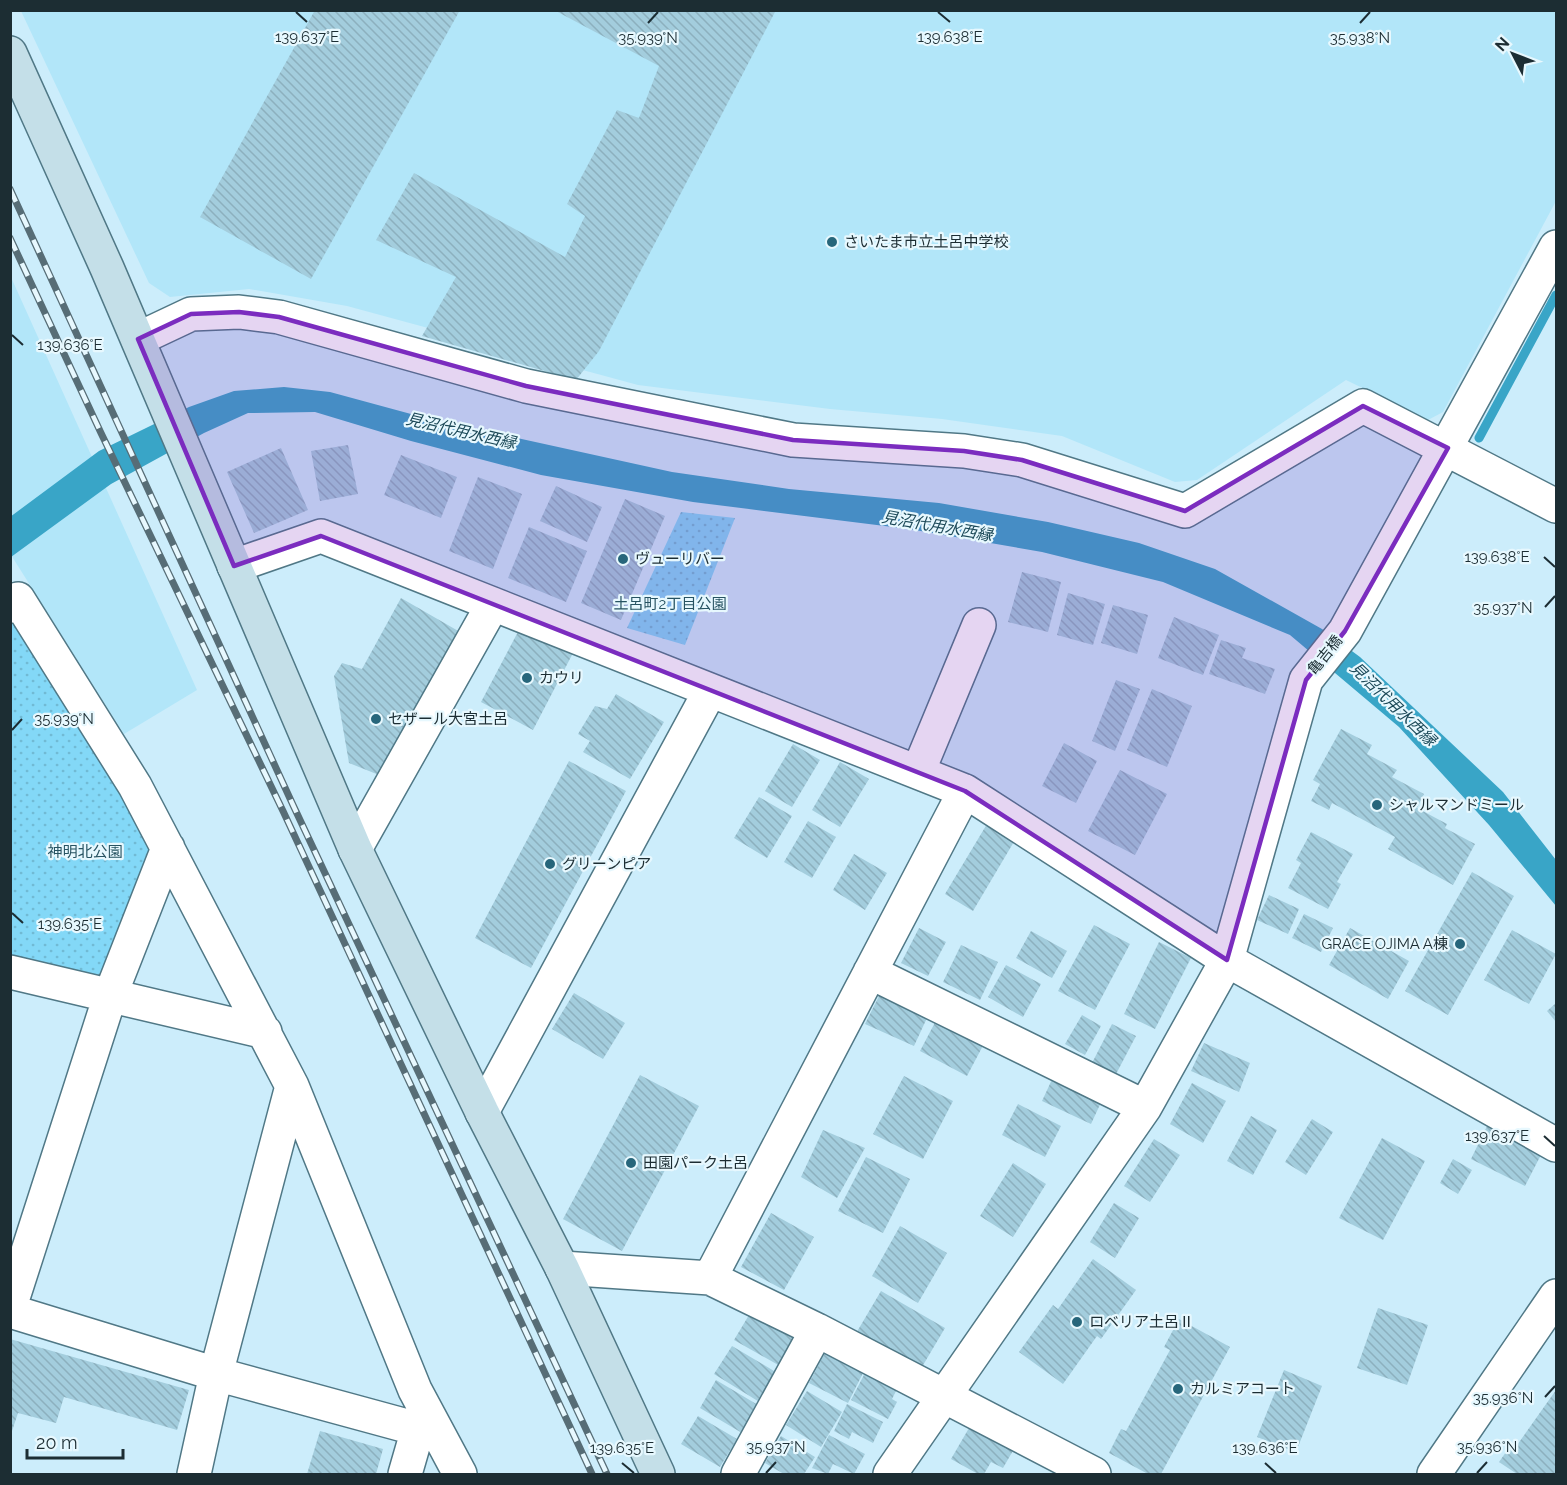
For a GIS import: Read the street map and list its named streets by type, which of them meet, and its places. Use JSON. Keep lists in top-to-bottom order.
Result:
{
  "streets": {
    "street": ["亀吉橋"]
  },
  "water": ["見沼代用水西縁"],
  "parks": ["土呂町2丁目公園", "神明北公園"],
  "places": [
    "さいたま市立土呂中学校",
    "ヴューリバー",
    "カウリ",
    "セザール大宮土呂",
    "シャルマンドミール",
    "グリーンピア",
    "GRACE OJIMA A棟",
    "田園パーク土呂",
    "ロベリア土呂Ⅱ",
    "カルミアコート"
  ],
  "scale_bar": "20 m",
  "north": "top left",
  "coordinates": [
    "139.637°E",
    "139.638°E",
    "35.939°N",
    "35.938°N",
    "139.636°E",
    "35.937°N",
    "139.635°E",
    "35.936°N"
  ]
}
